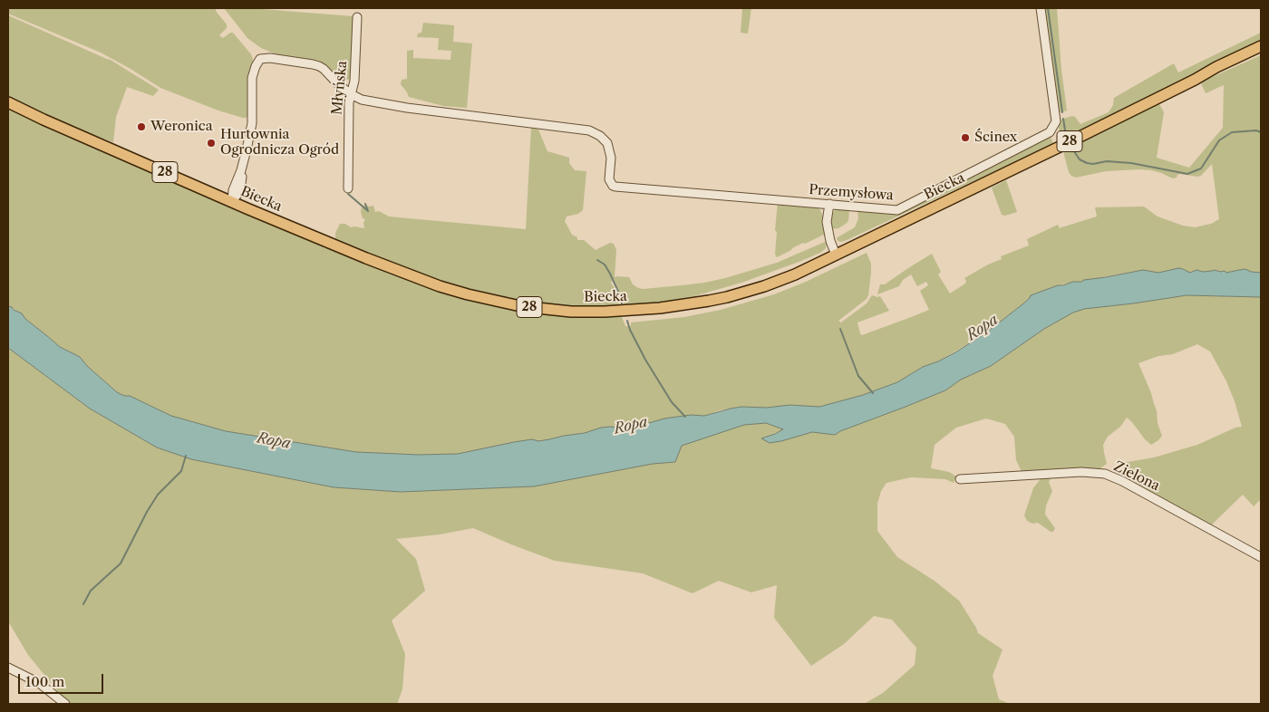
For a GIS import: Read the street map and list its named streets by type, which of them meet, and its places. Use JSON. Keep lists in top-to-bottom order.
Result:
{
  "streets": {
    "main road": ["28", "Biecka"],
    "street": ["Młyńska", "Przemysłowa", "Zielona"]
  },
  "crossings": [
    ["Młyńska", "Przemysłowa"]
  ],
  "water": ["Ropa"],
  "places": ["Weronica", "Ścinex", "Hurtownia Ogrodnicza Ogród"],
  "scale_bar": "100 m"
}
